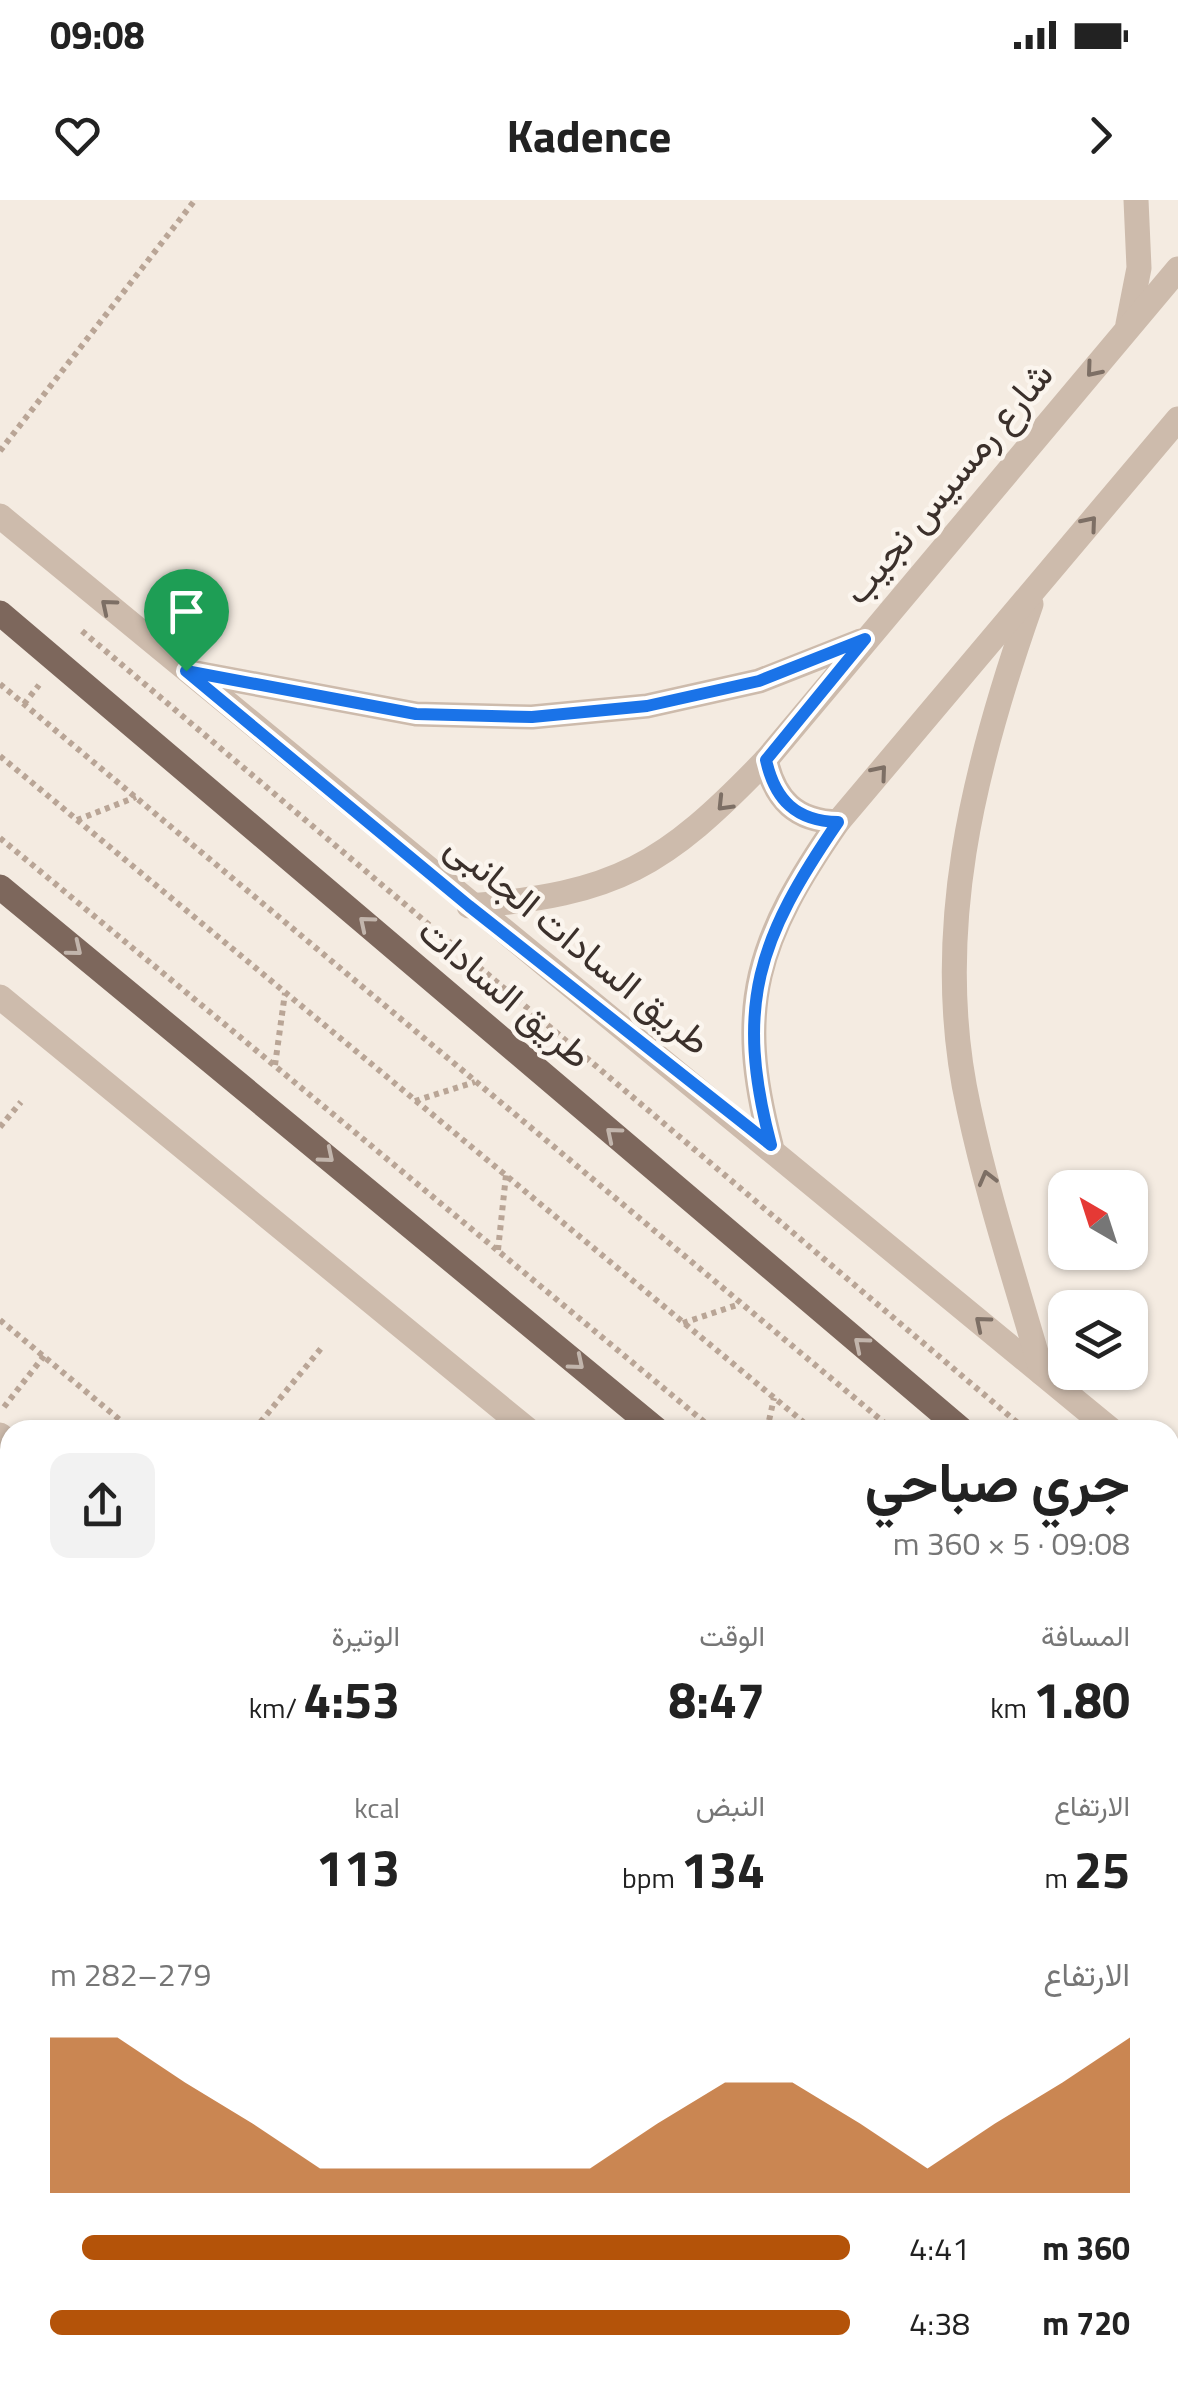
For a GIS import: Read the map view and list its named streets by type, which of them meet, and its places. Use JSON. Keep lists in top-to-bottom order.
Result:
{
  "streets": {
    "main road": ["طريق السادات"],
    "street": ["شارع رمسيس نجيب", "طريق السادات الجانبى"]
  },
  "crossings": [
    ["شارع رمسيس نجيب", "طريق السادات الجانبى"]
  ],
  "one_way": ["طريق السادات الجانبى"],
  "north": "top left",
  "page": {
    "status": "09:08",
    "header": "Kadence",
    "heading": ["جري صباحي", "09:08 · 5 × 360 m"],
    "stats": [
      ["المسافة", "1.80 km"],
      ["الوقت", "8:47"],
      ["الوتيرة", "4:53 /km"],
      ["الارتفاع", "25 m"],
      ["النبض", "134 bpm"],
      ["kcal", "113"]
    ],
    "chart": ["الارتفاع", "279–282 m"],
    "list": [
      {
        "name": "360 m",
        "note": "4:41"
      },
      {
        "name": "720 m",
        "note": "4:38"
      }
    ]
  }
}
